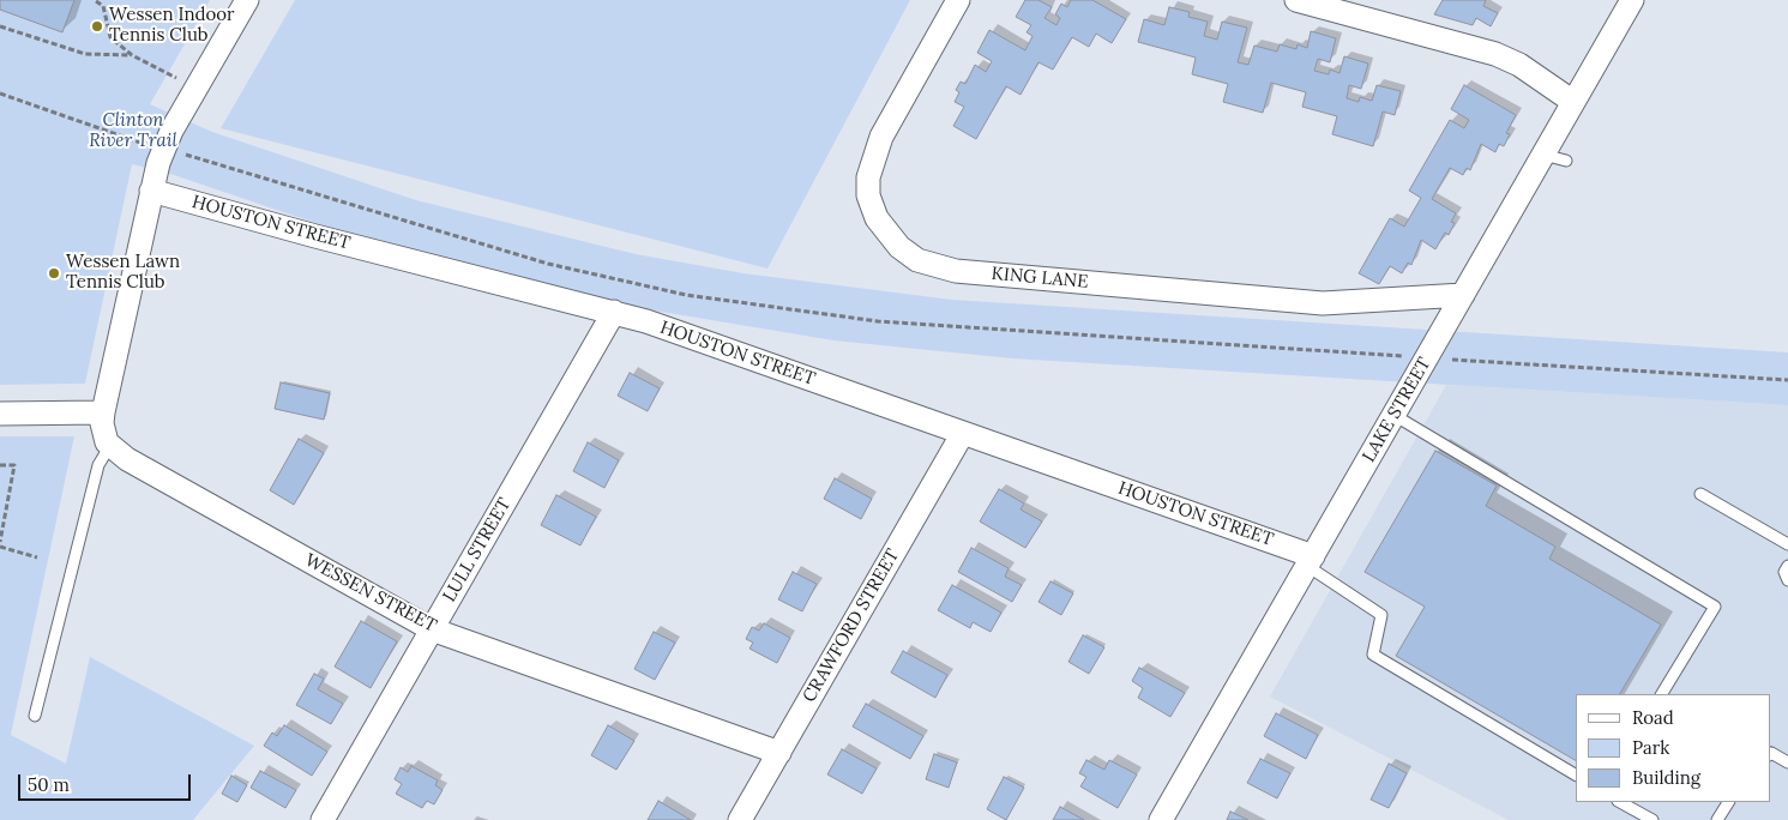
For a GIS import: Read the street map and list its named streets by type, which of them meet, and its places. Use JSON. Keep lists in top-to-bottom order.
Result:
{
  "streets": {
    "street": [
      "HOUSTON STREET",
      "KING LANE",
      "LAKE STREET",
      "LULL STREET",
      "WESSEN STREET",
      "CRAWFORD STREET"
    ]
  },
  "crossings": [
    ["HOUSTON STREET", "LAKE STREET"],
    ["HOUSTON STREET", "LULL STREET"],
    ["HOUSTON STREET", "CRAWFORD STREET"],
    ["KING LANE", "LAKE STREET"],
    ["LULL STREET", "WESSEN STREET"],
    ["WESSEN STREET", "CRAWFORD STREET"]
  ],
  "parks": ["Clinton River Trail"],
  "places": ["Wessen Indoor Tennis Club", "Wessen Lawn Tennis Club"],
  "legend": ["Road", "Park", "Building"],
  "scale_bar": "50 m"
}
